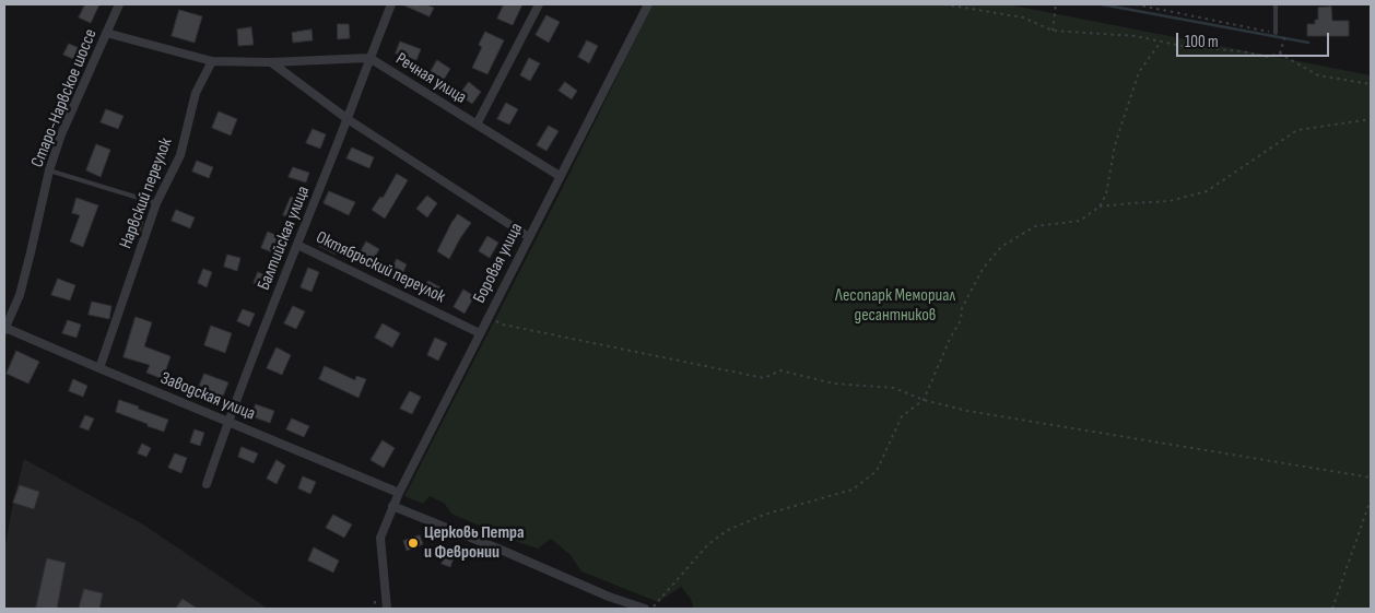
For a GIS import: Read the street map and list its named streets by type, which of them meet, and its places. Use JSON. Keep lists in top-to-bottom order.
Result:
{
  "streets": {
    "street": [
      "Речная улица",
      "Старо-Нарвское шоссе",
      "Нарвский переулок",
      "Балтийская улица",
      "Боровая улица",
      "Октябрьский переулок",
      "Заводская улица"
    ]
  },
  "crossings": [
    ["Речная улица", "Старо-Нарвское шоссе"],
    ["Речная улица", "Нарвский переулок"],
    ["Речная улица", "Балтийская улица"],
    ["Речная улица", "Боровая улица"],
    ["Старо-Нарвское шоссе", "Заводская улица"],
    ["Нарвский переулок", "Заводская улица"],
    ["Балтийская улица", "Октябрьский переулок"],
    ["Балтийская улица", "Заводская улица"],
    ["Боровая улица", "Октябрьский переулок"],
    ["Боровая улица", "Заводская улица"]
  ],
  "parks": ["Лесопарк Мемориал десантников"],
  "places": ["Церковь Петра и Февронии"],
  "scale_bar": "100 m"
}
